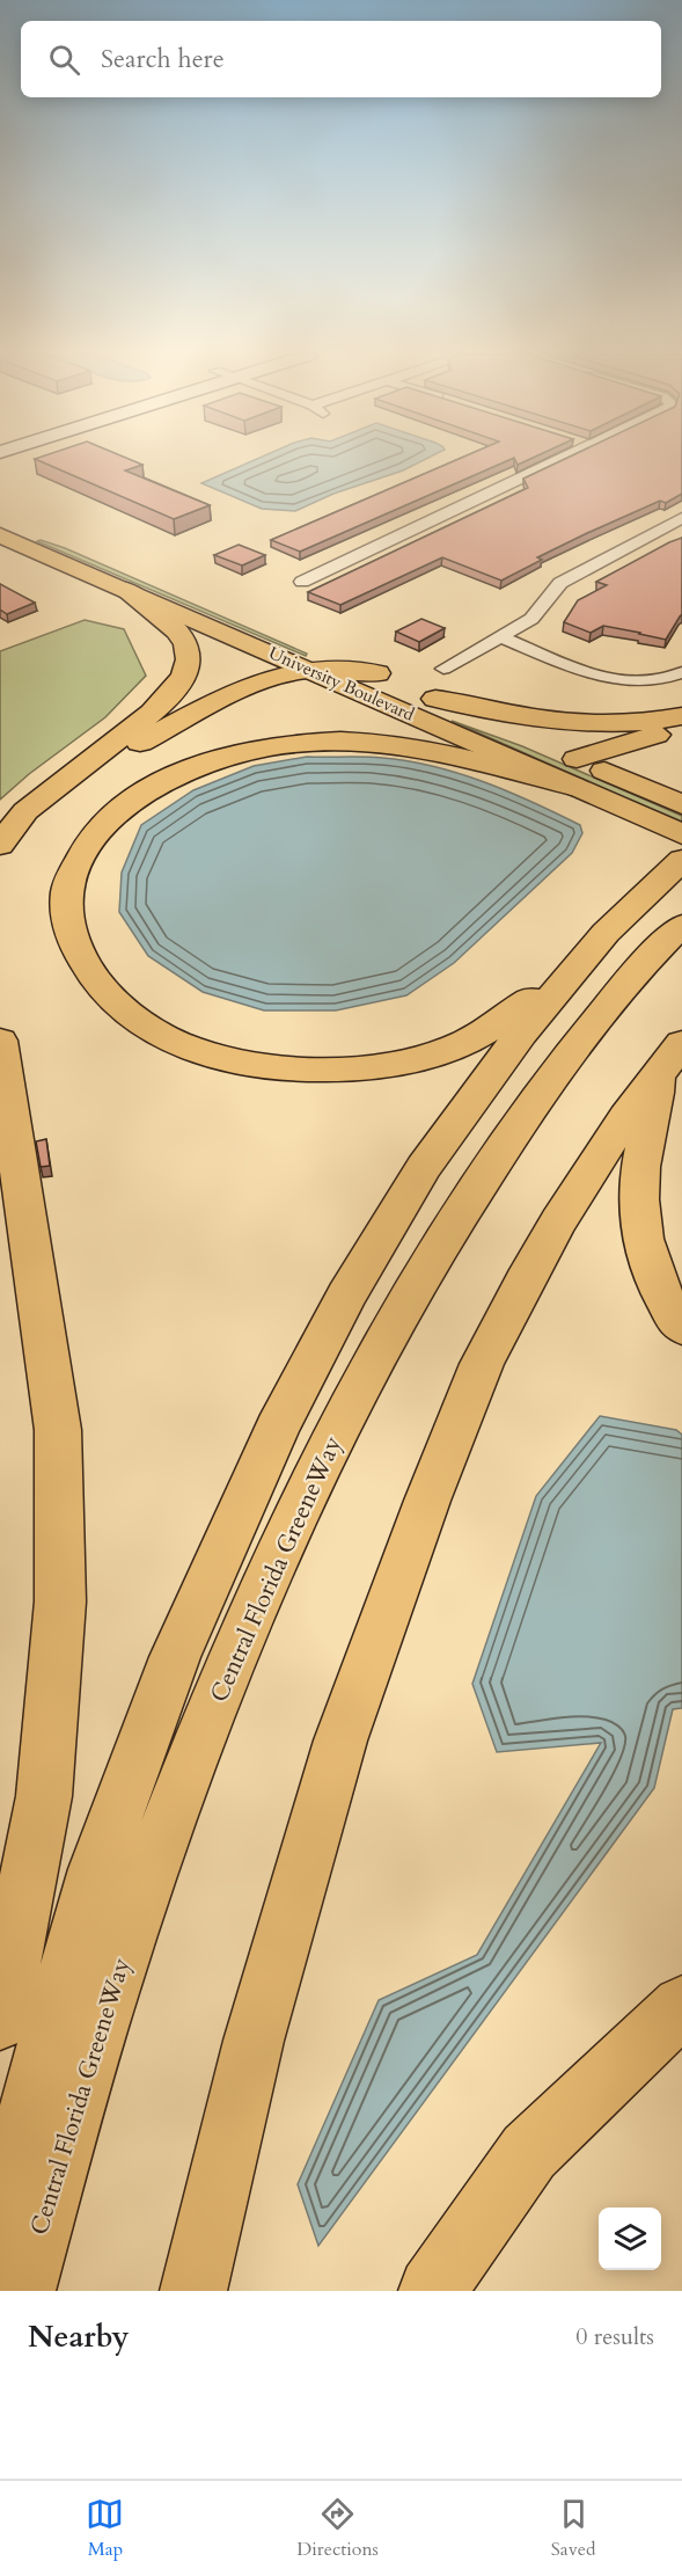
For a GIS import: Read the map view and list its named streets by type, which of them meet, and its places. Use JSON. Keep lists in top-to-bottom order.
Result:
{
  "streets": {
    "main road": ["University Boulevard", "Central Florida GreeneWay"]
  },
  "page": {
    "search": "Search here",
    "heading": ["Nearby", "0 results"],
    "nav": ["Map", "Directions", "Saved"]
  }
}
